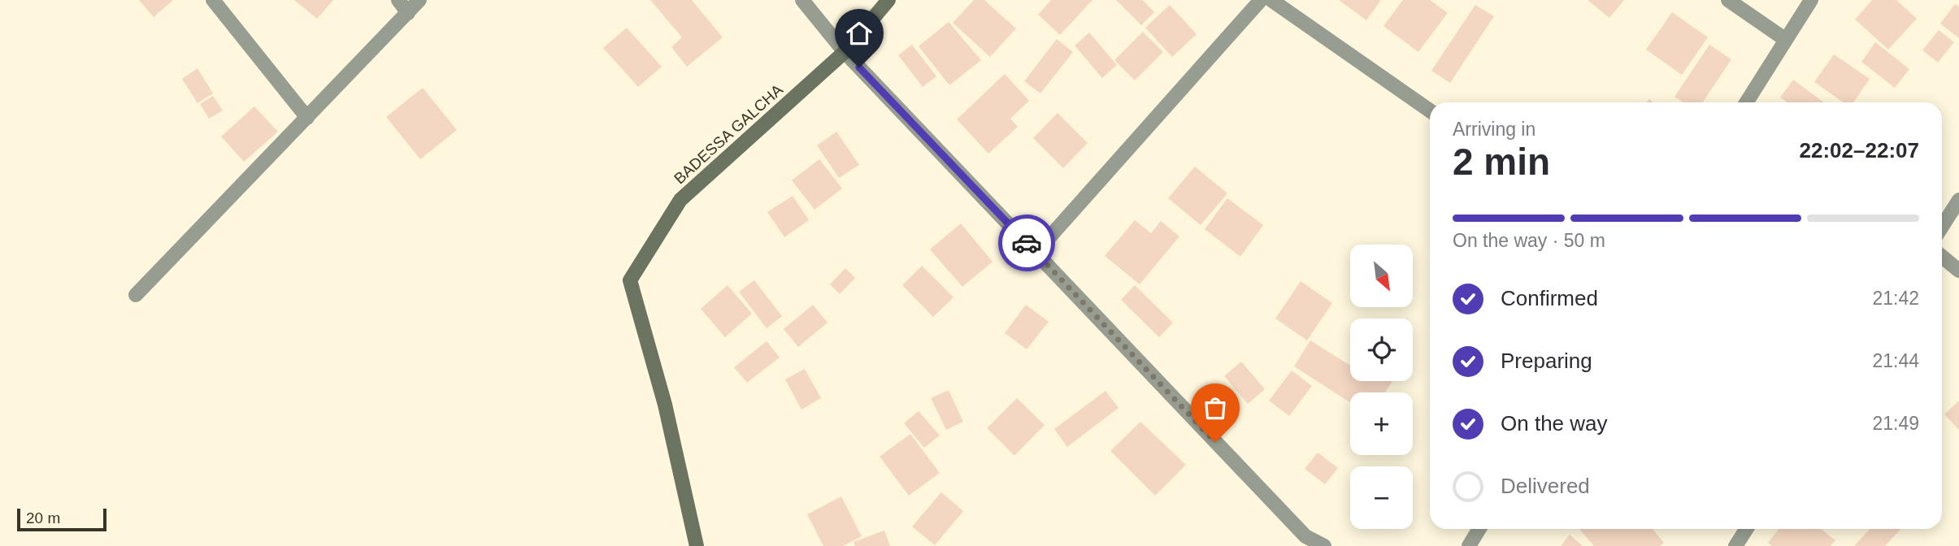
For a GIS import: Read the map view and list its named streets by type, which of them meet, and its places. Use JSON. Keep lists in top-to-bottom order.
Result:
{
  "streets": {
    "street": ["BADESSA GALCHA"]
  },
  "scale_bar": "20 m",
  "north": "bottom right",
  "page": {
    "heading": ["2 min", "Arriving in", "22:02–22:07"],
    "bar": "On the way · 50 m",
    "map_buttons": ["+", "−"],
    "list": [
      ["Confirmed", "21:42"],
      ["Preparing", "21:44"],
      ["On the way", "21:49"],
      "Delivered"
    ],
    "scale": "20 m"
  }
}
